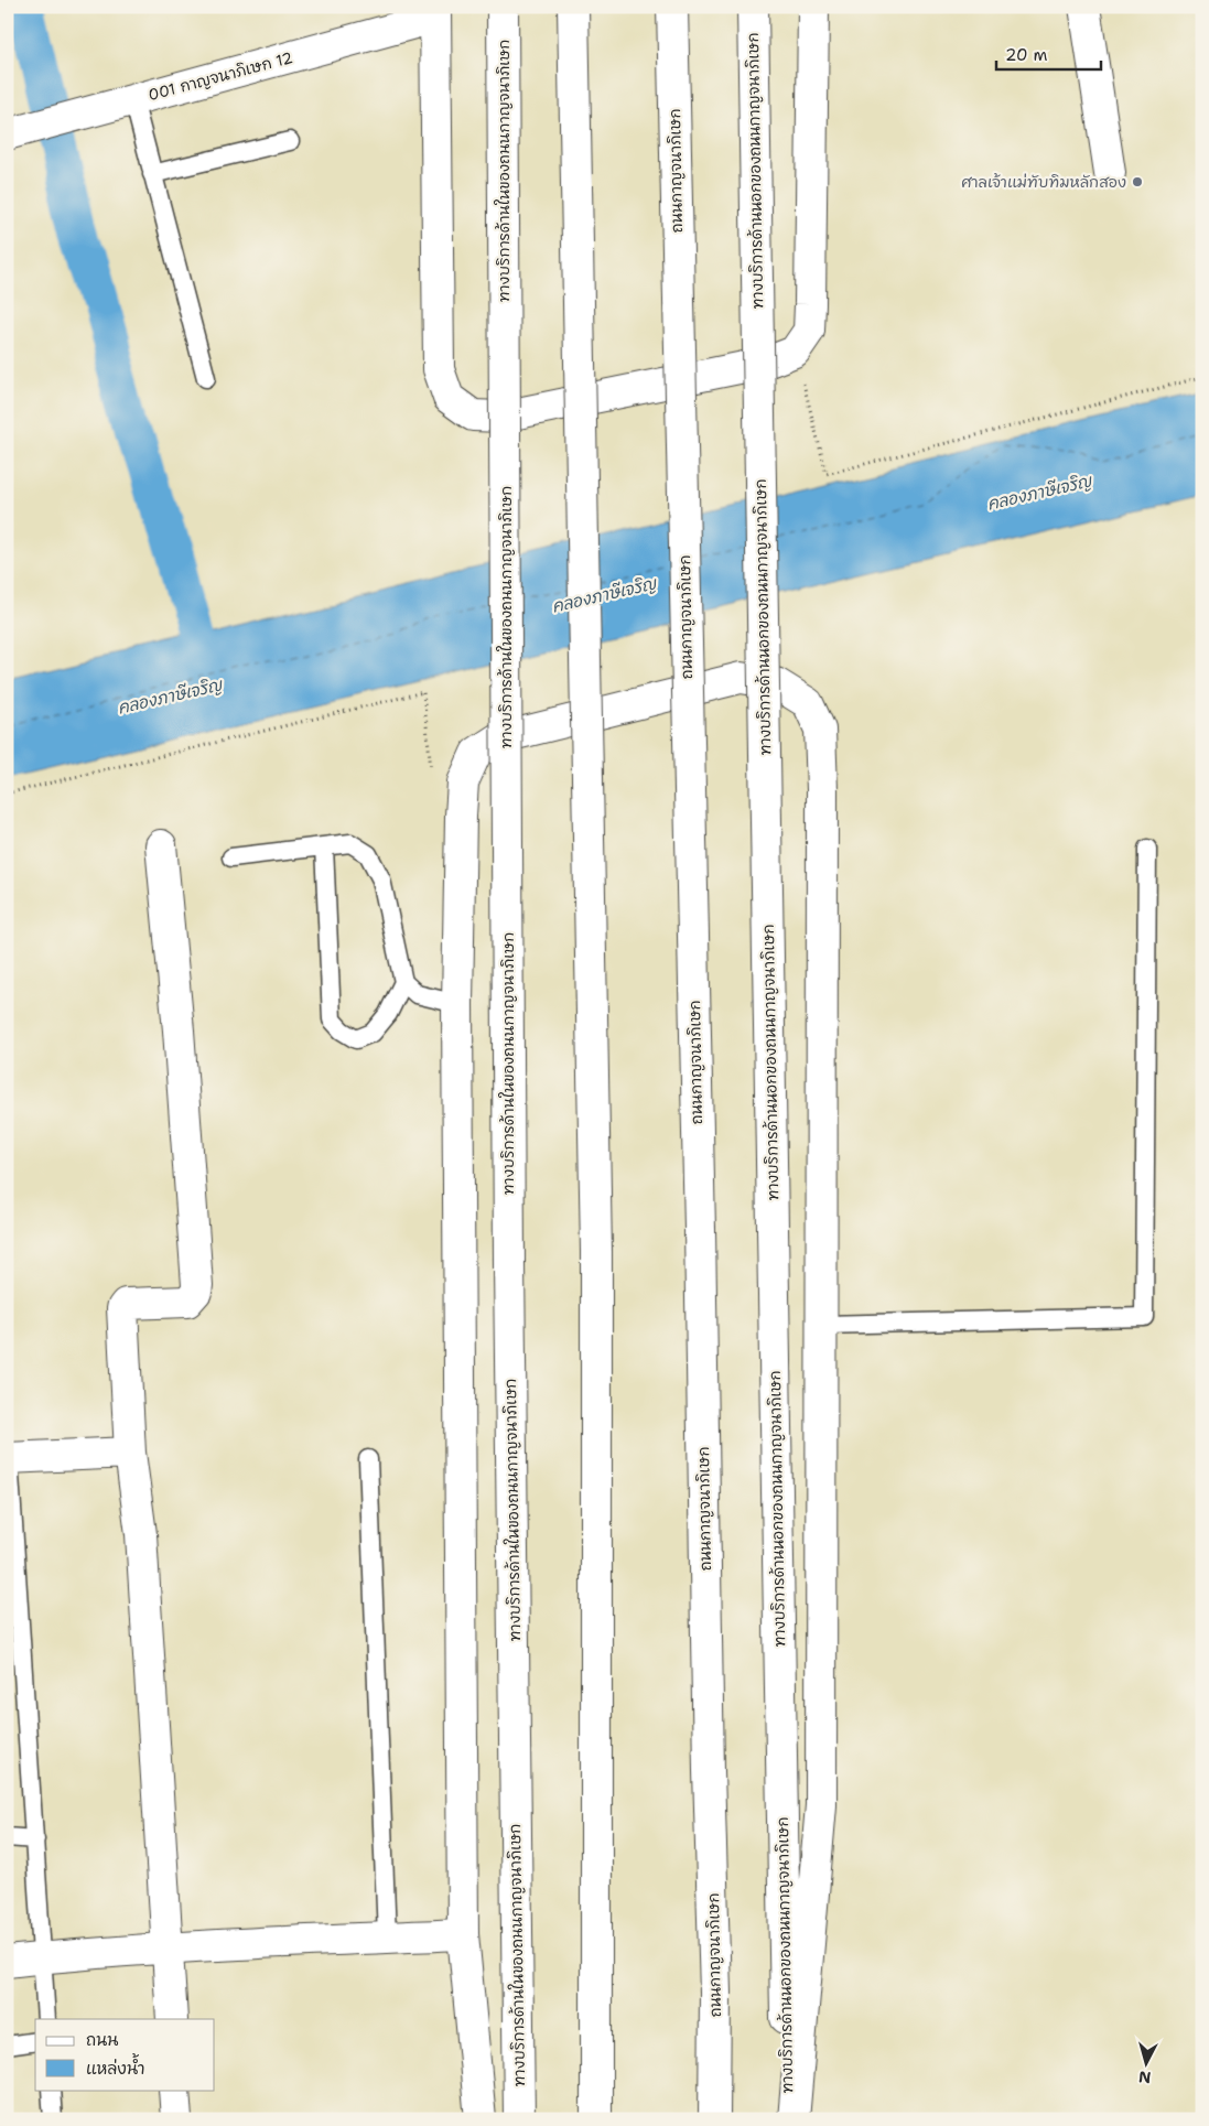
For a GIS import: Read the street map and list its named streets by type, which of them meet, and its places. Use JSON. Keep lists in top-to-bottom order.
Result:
{
  "streets": {
    "main road": [
      "001 กาญจนาภิเษก 12",
      "ทางบริการด้านในของถนนกาญจนาภิเษก",
      "ถนนกาญจนาภิเษก",
      "ทางบริการด้านนอกของถนนกาญจนาภิเษก"
    ]
  },
  "water": ["คลองภาษีเจริญ"],
  "places": ["ศาลเจ้าแม่ทับทิมหลักสอง"],
  "legend": ["ถนน", "แหล่งน้ำ"],
  "scale_bar": "20 m",
  "north": "bottom"
}
